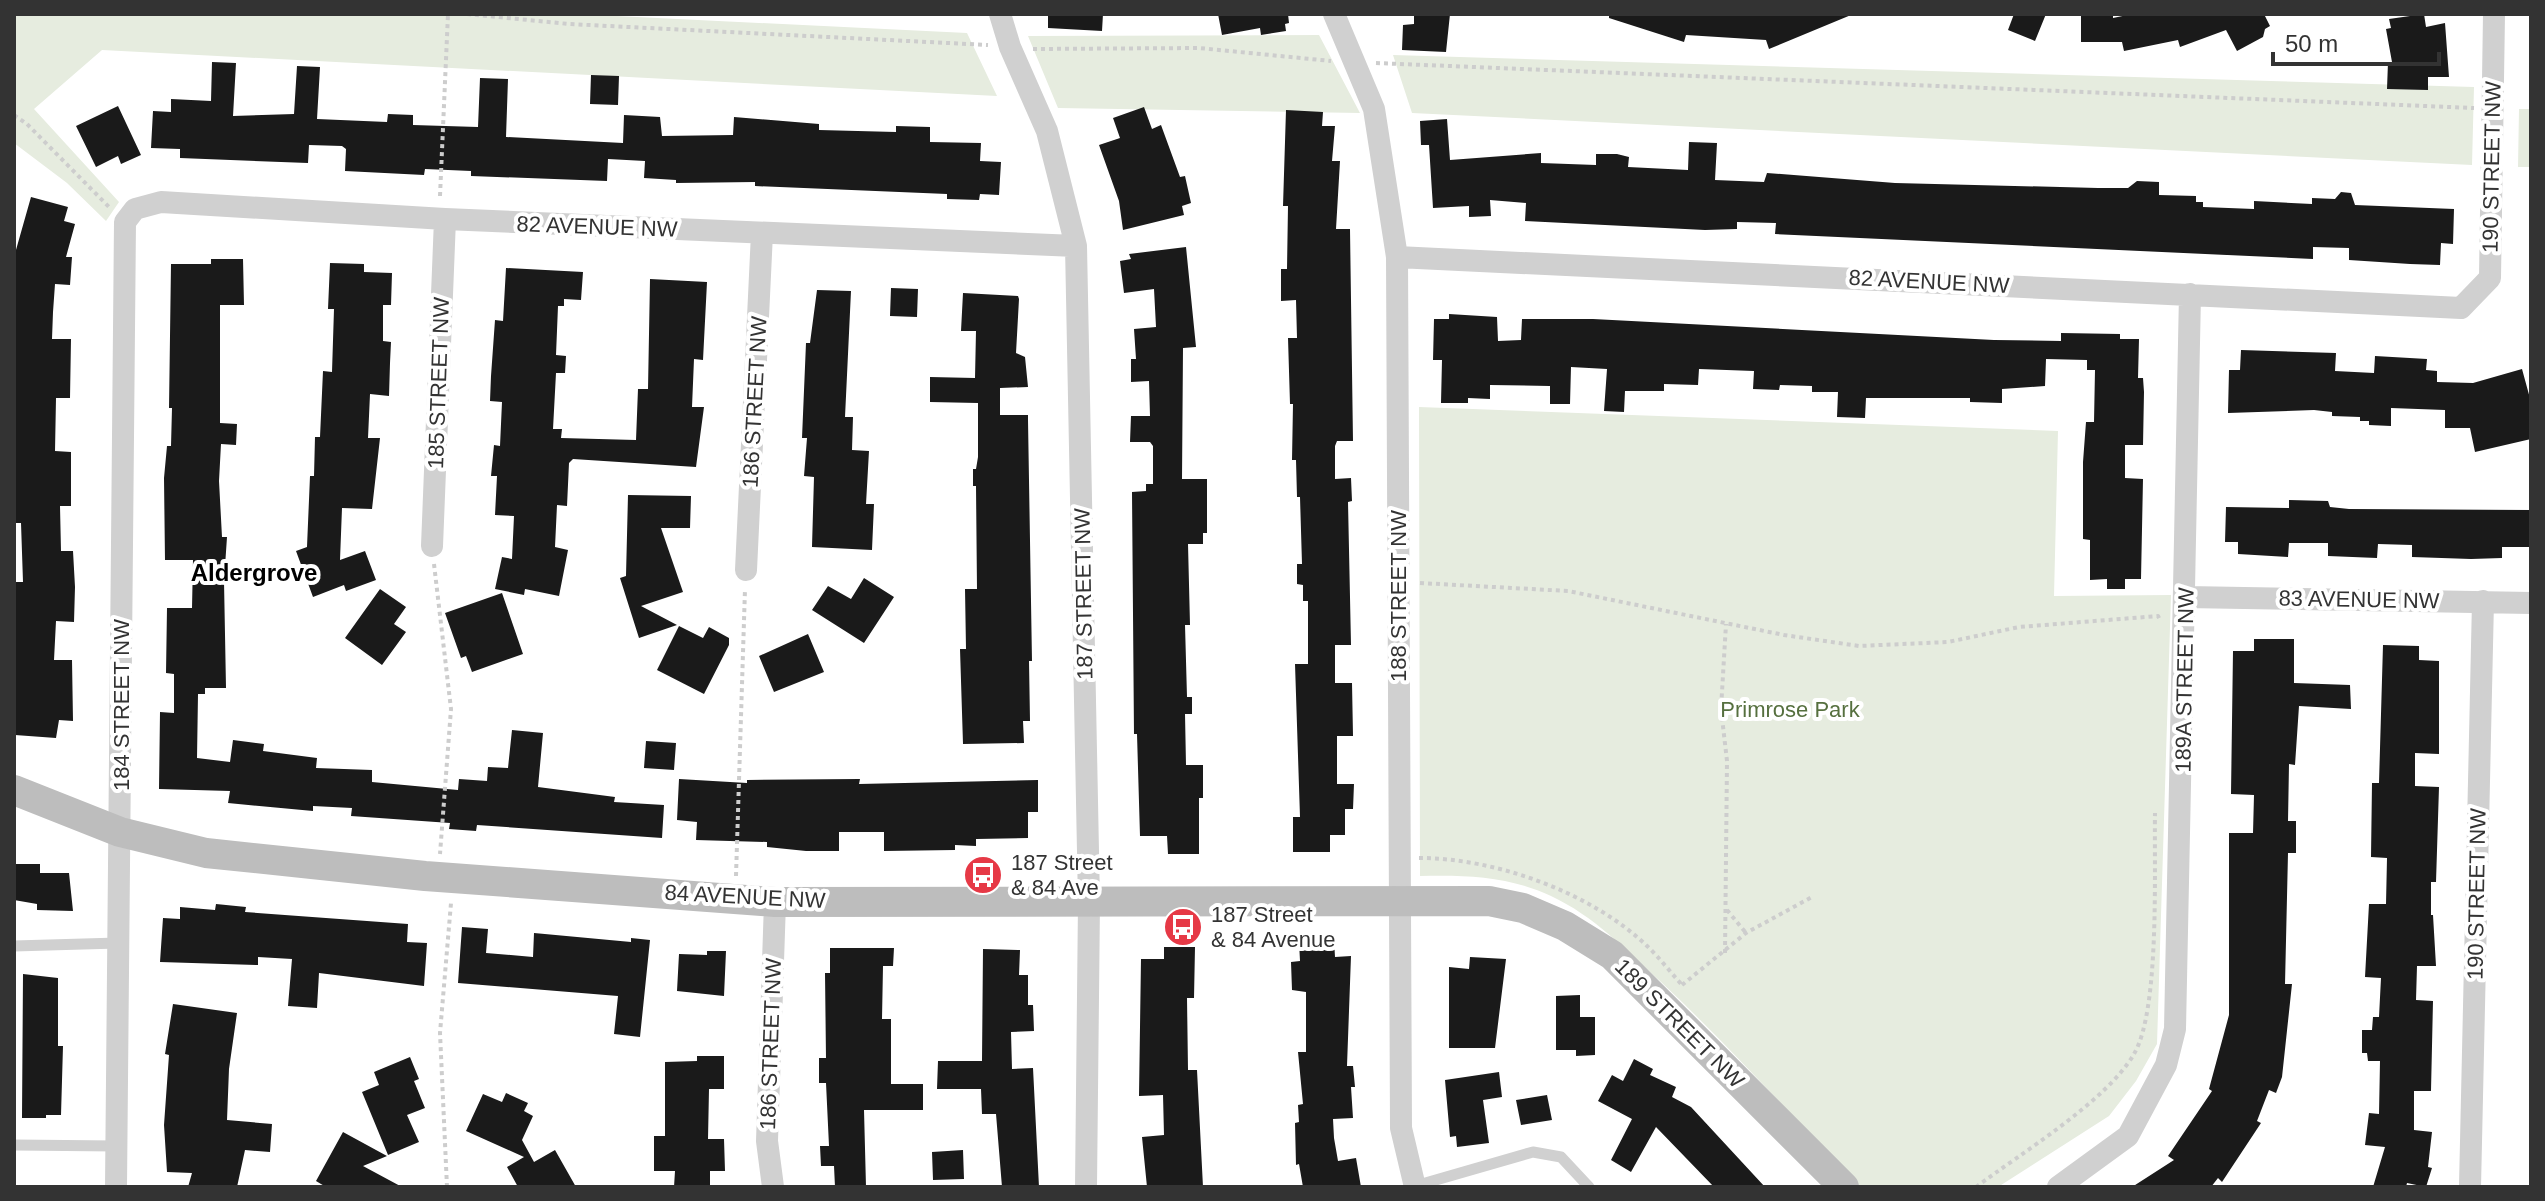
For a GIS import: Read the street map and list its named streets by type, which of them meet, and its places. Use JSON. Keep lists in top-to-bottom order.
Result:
{
  "streets": {
    "street": [
      "190 STREET NW",
      "82 AVENUE NW",
      "185 STREET NW",
      "186 STREET NW",
      "187 STREET NW",
      "188 STREET NW",
      "83 AVENUE NW",
      "189A STREET NW",
      "184 STREET NW",
      "84 AVENUE NW",
      "189 STREET NW"
    ]
  },
  "crossings": [
    ["190 STREET NW", "82 AVENUE NW"],
    ["190 STREET NW", "83 AVENUE NW"],
    ["82 AVENUE NW", "185 STREET NW"],
    ["82 AVENUE NW", "186 STREET NW"],
    ["82 AVENUE NW", "187 STREET NW"],
    ["82 AVENUE NW", "188 STREET NW"],
    ["82 AVENUE NW", "189A STREET NW"],
    ["82 AVENUE NW", "184 STREET NW"],
    ["186 STREET NW", "84 AVENUE NW"],
    ["187 STREET NW", "84 AVENUE NW"],
    ["188 STREET NW", "84 AVENUE NW"],
    ["83 AVENUE NW", "189A STREET NW"],
    ["184 STREET NW", "84 AVENUE NW"],
    ["84 AVENUE NW", "189 STREET NW"]
  ],
  "districts": ["Aldergrove"],
  "parks": ["Primrose Park"],
  "places": {
    "bus stop": ["187 Street & 84 Ave", "187 Street & 84 Avenue"]
  },
  "scale_bar": "50 m"
}
